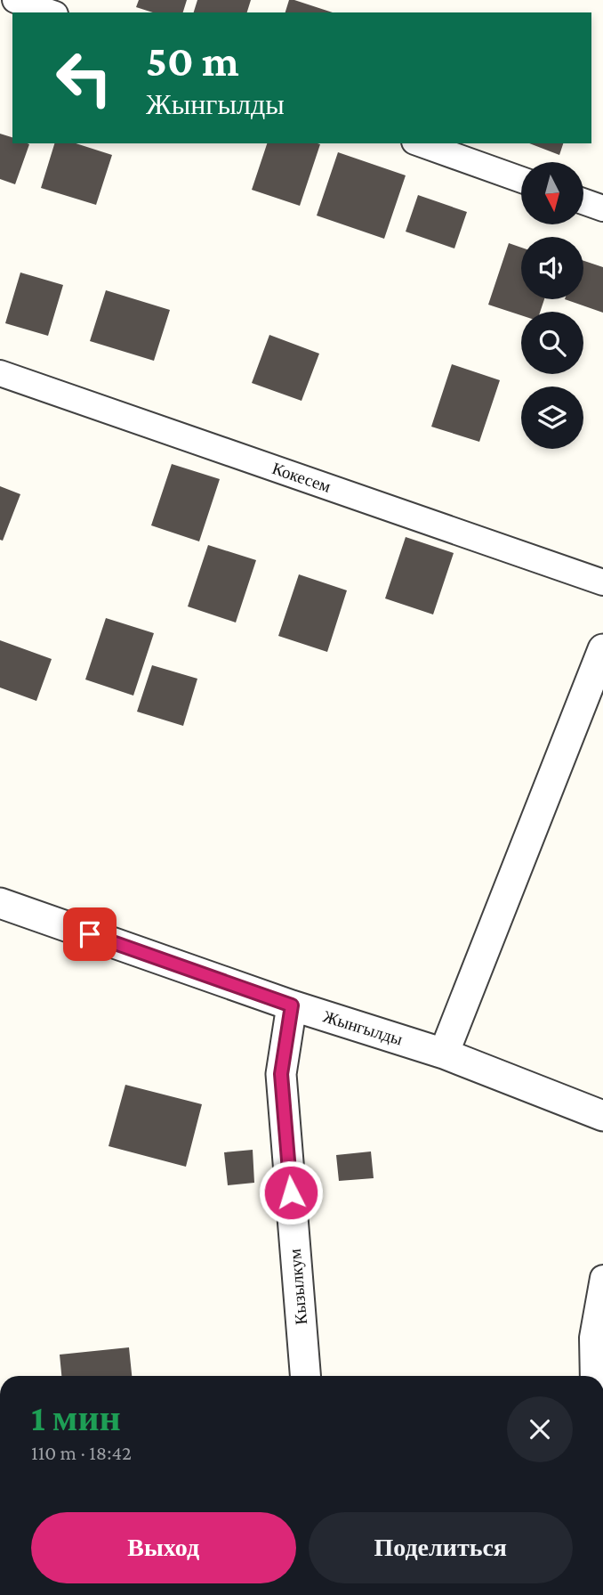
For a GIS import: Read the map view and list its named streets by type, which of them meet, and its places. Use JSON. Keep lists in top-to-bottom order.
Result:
{
  "streets": {
    "street": ["Кокесем", "Жынгылды", "Кызылкум"]
  },
  "crossings": [
    ["Жынгылды", "Кызылкум"]
  ],
  "north": "bottom",
  "page": {
    "turn": ["50 m", "Жынгылды"],
    "heading": ["1 мин", "110 m · 18:42"],
    "buttons": ["Выход", "Поделиться"]
  }
}
